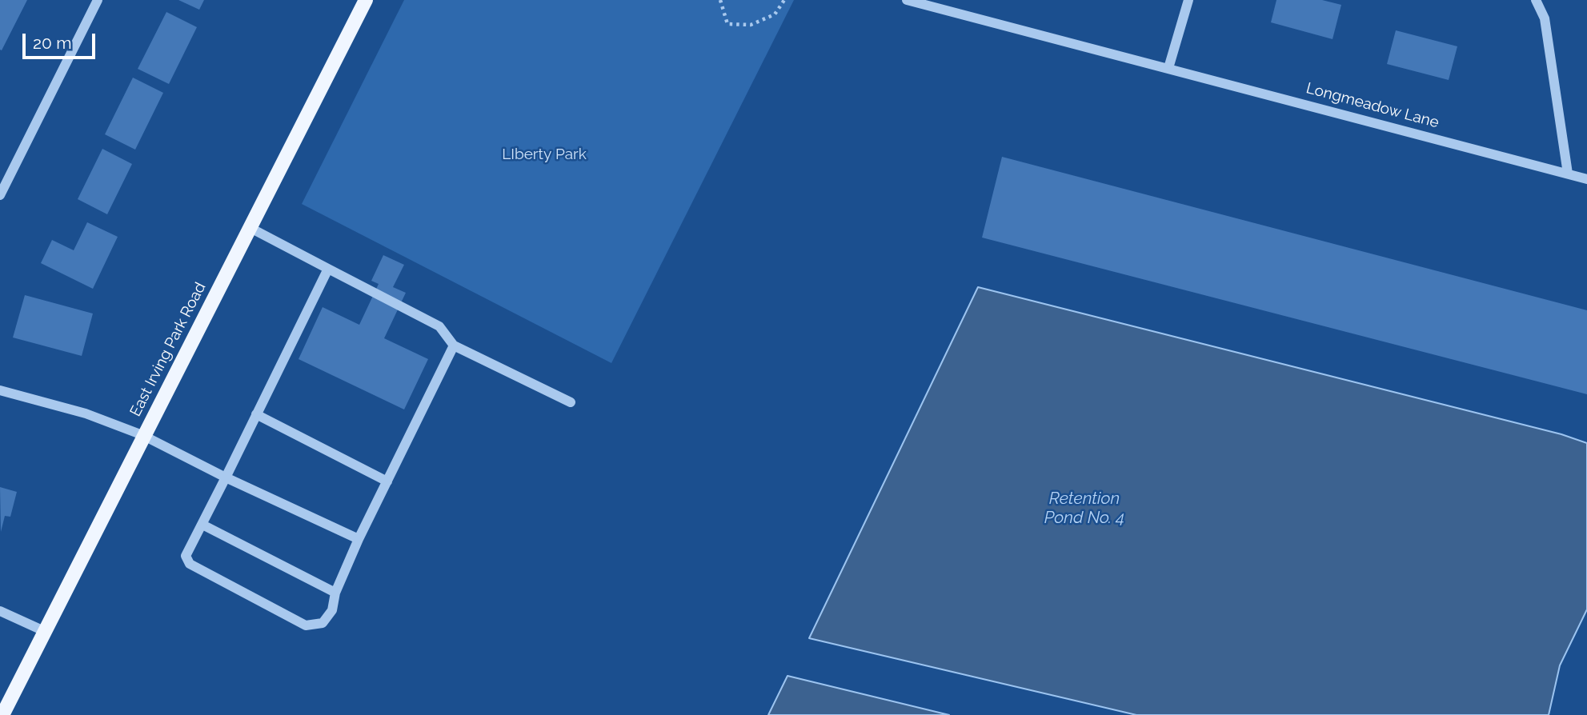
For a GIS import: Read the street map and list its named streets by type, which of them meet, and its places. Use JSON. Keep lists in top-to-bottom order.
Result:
{
  "streets": {
    "main road": ["East Irving Park Road"],
    "street": ["Longmeadow Lane"]
  },
  "water": ["Retention Pond No. 4"],
  "parks": ["LIberty Park"],
  "scale_bar": "20 m"
}
